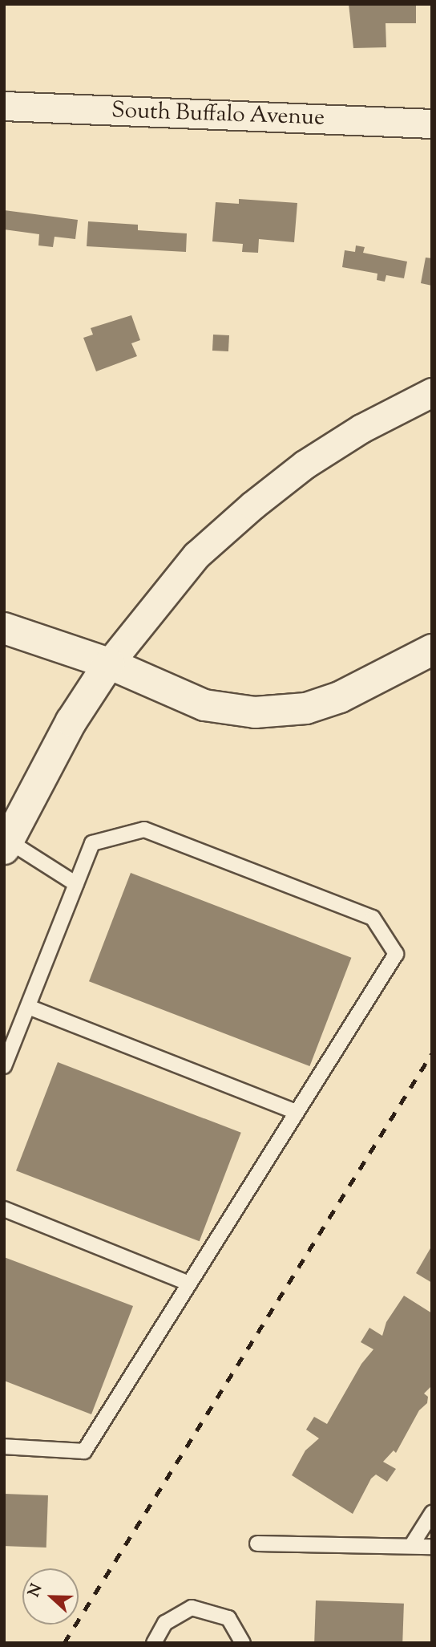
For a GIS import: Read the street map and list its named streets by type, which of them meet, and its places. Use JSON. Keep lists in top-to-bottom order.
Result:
{
  "streets": {
    "street": ["South Buffalo Avenue"]
  },
  "north": "left"
}
